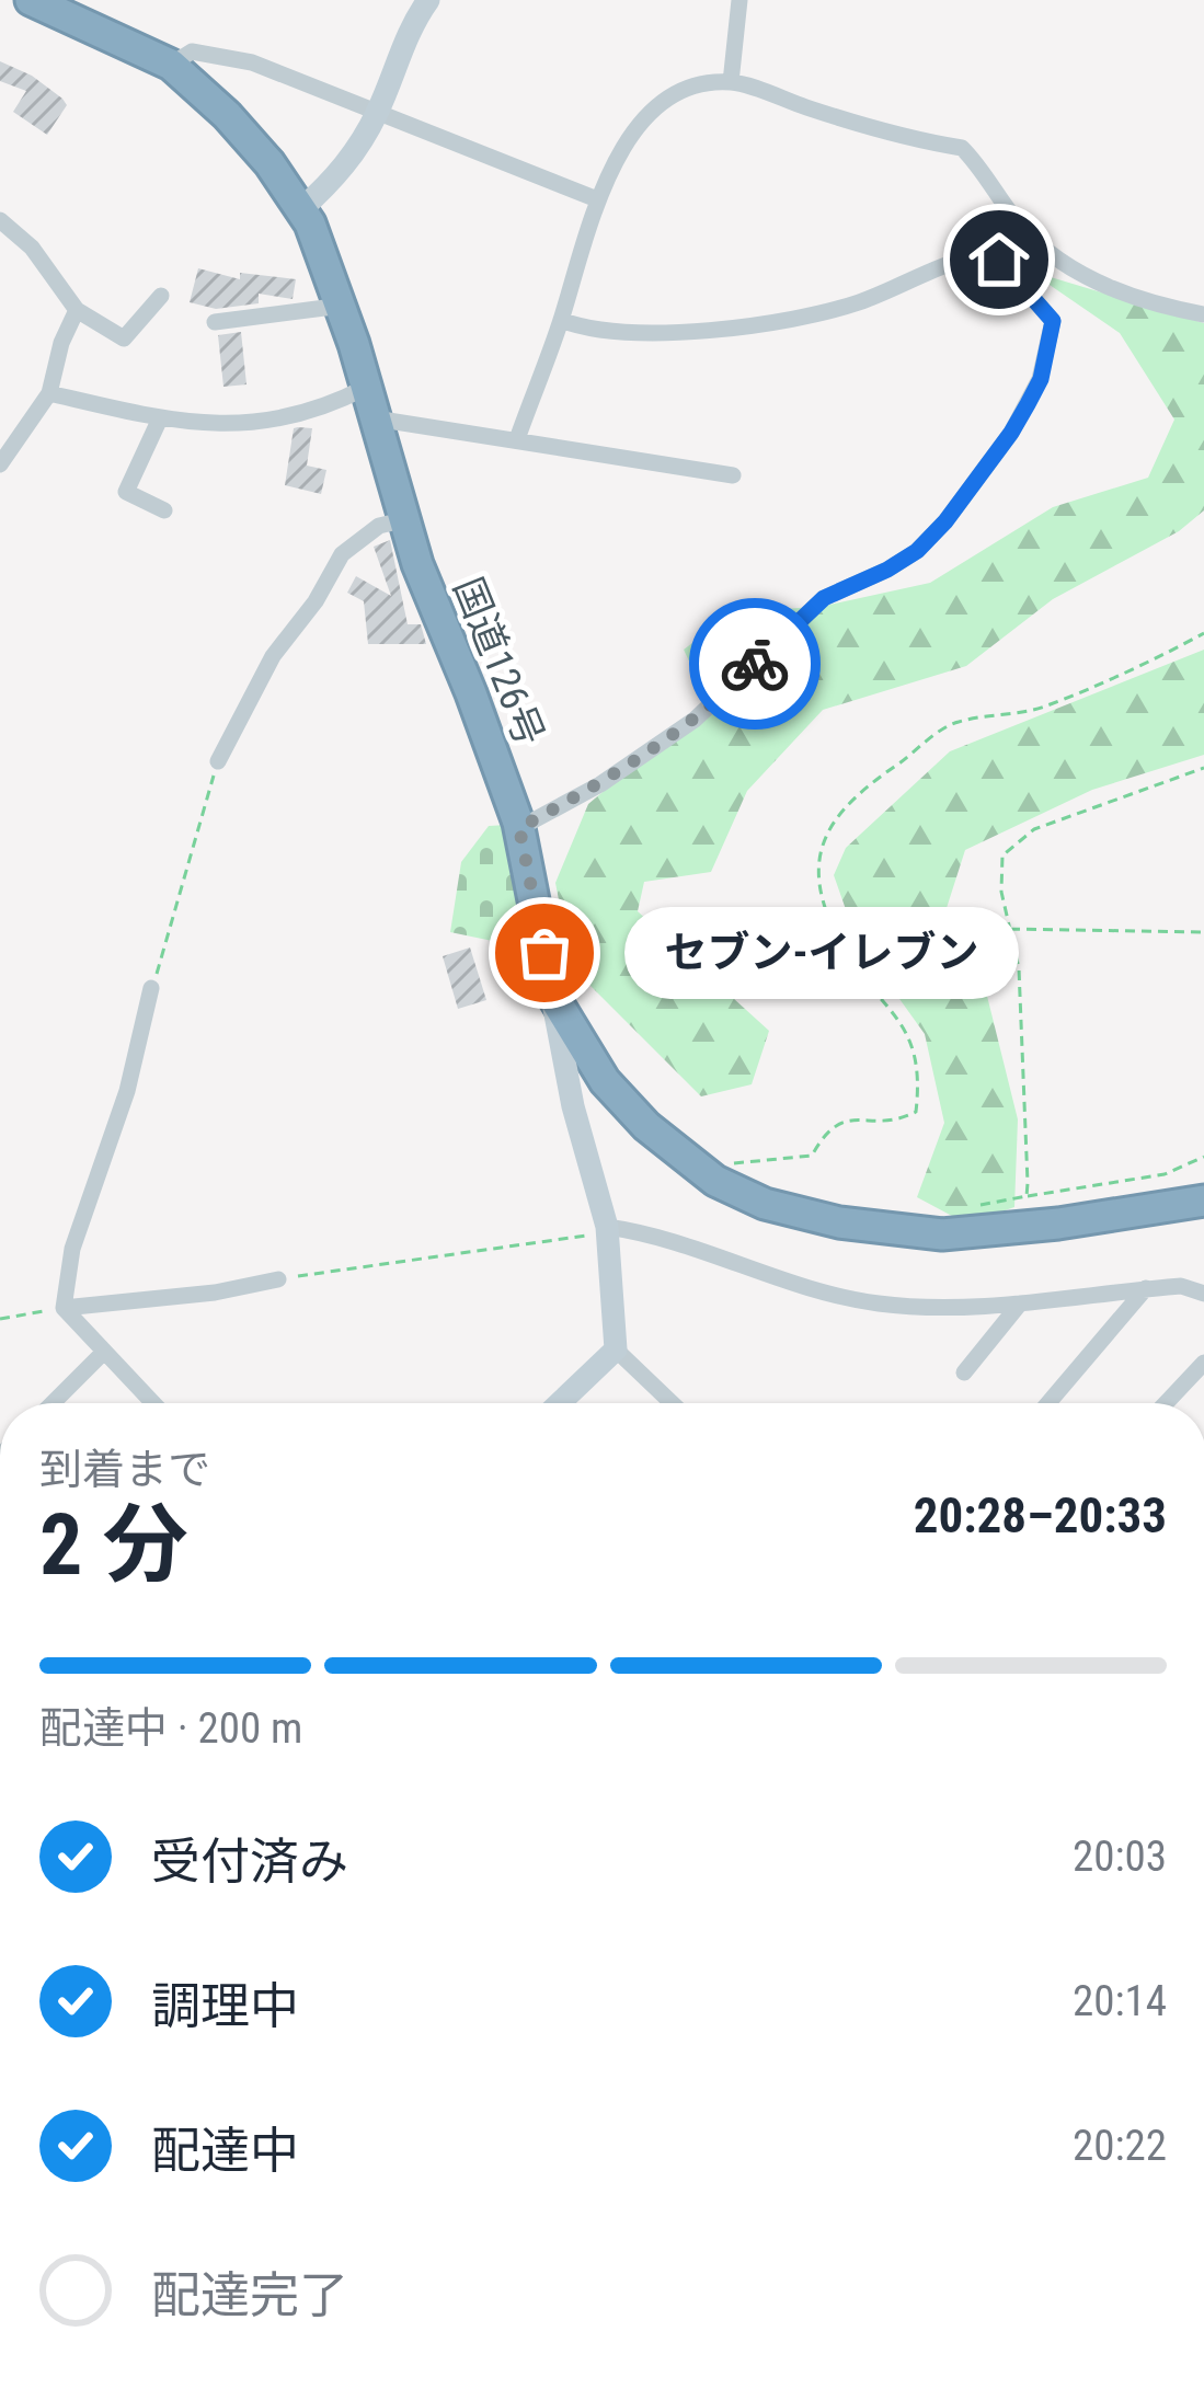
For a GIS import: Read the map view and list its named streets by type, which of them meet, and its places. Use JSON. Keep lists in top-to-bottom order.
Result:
{
  "streets": {
    "highway": ["国道126号"]
  },
  "places": ["セブン-イレブン"],
  "page": {
    "bubble": "セブン-イレブン",
    "heading": ["2 分", "到着まで", "20:28–20:33"],
    "bar": "配達中 · 200 m",
    "list": [
      ["受付済み", "20:03"],
      ["調理中", "20:14"],
      ["配達中", "20:22"],
      "配達完了"
    ]
  }
}
